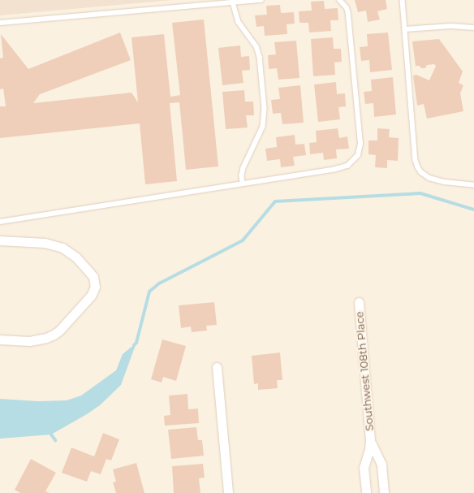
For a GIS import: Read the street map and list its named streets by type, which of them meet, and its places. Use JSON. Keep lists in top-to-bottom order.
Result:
{
  "streets": {
    "street": ["Southwest 108th Place"]
  }
}
